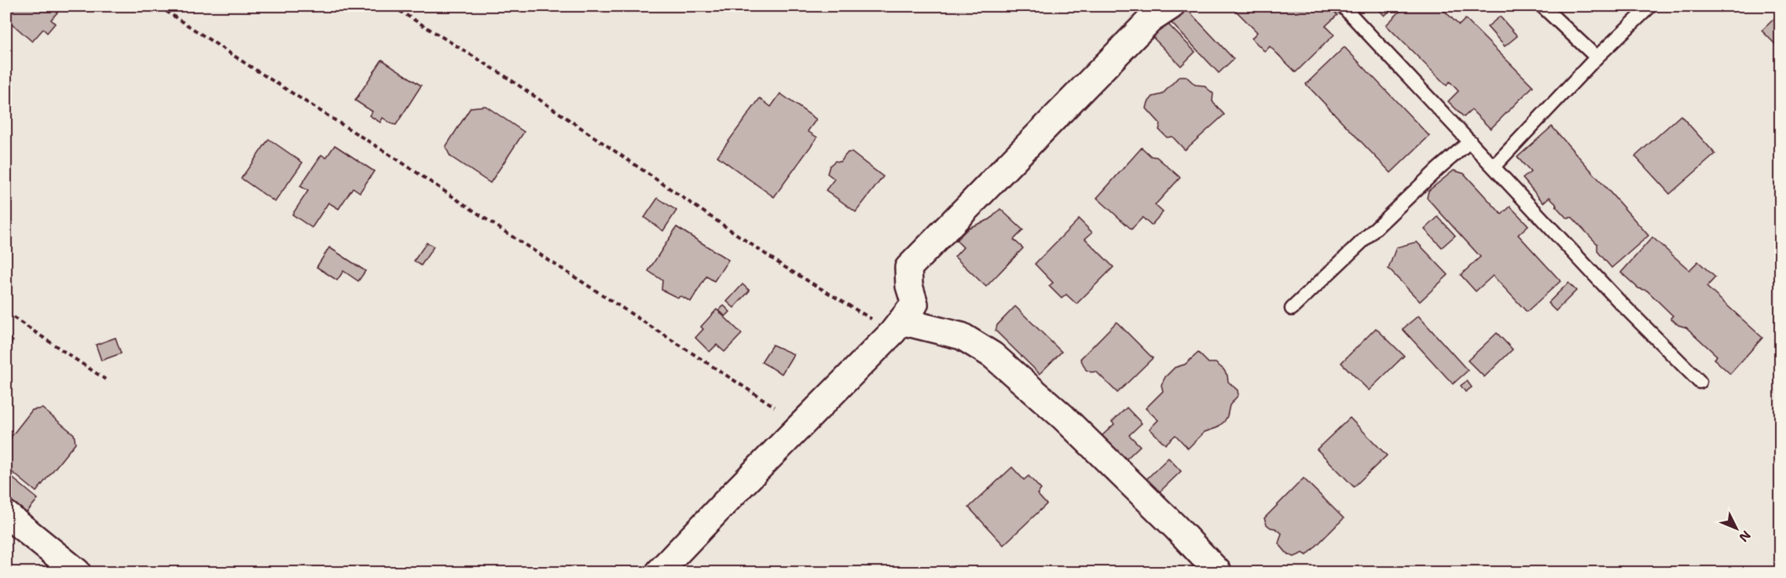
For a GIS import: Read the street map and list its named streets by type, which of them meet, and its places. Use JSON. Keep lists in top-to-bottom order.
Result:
{
  "north": "bottom right"
}
